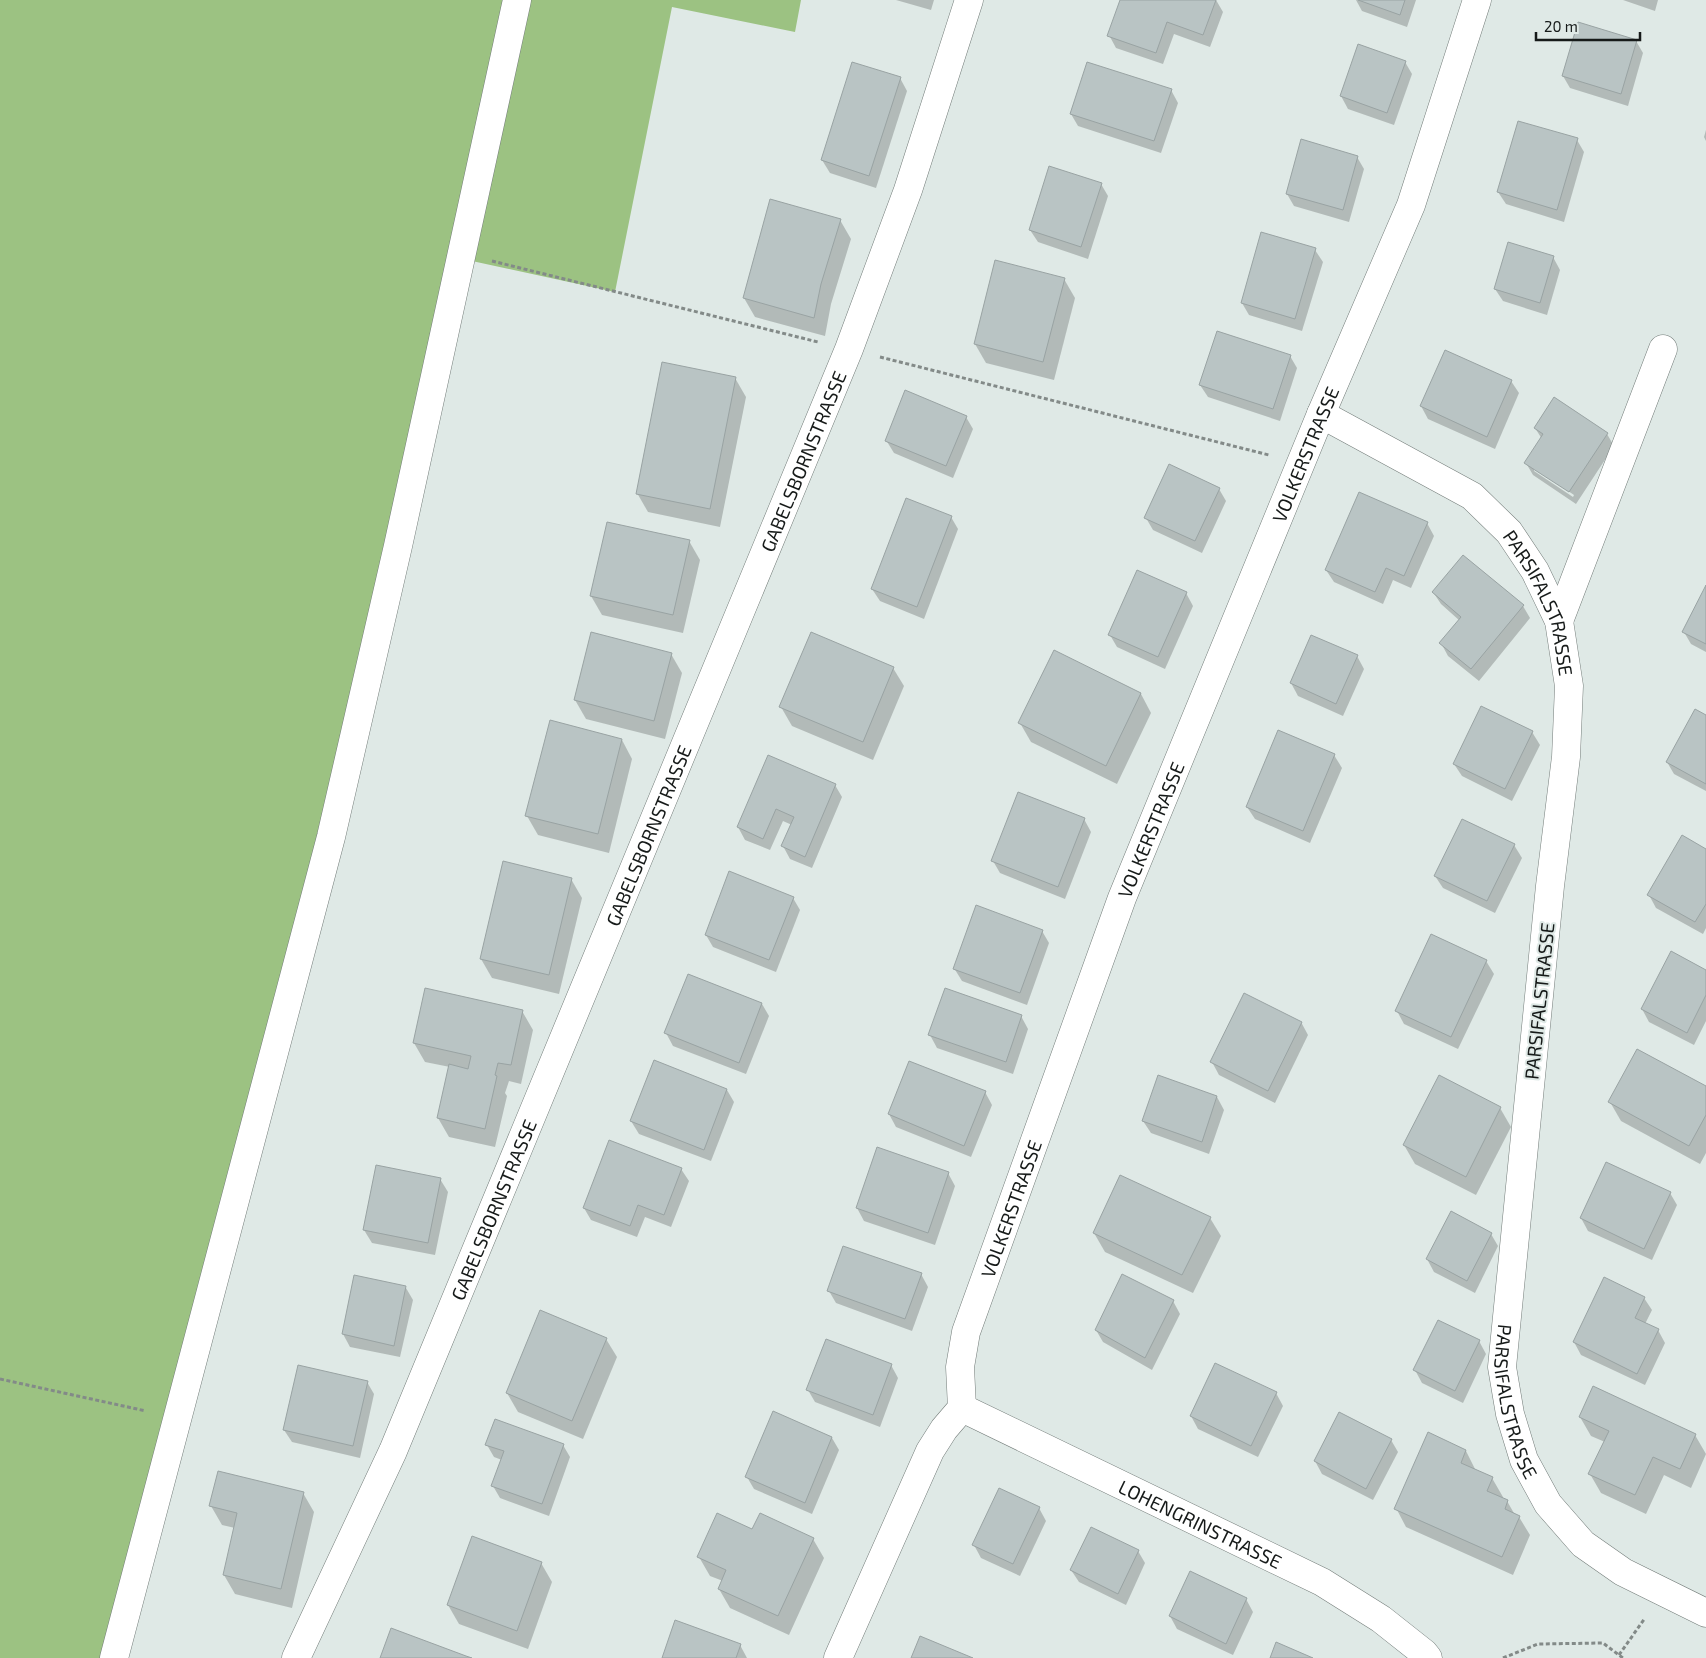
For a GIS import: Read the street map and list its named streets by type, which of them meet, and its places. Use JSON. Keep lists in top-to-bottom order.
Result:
{
  "streets": {
    "street": [
      "VOLKERSTRASSE",
      "GABELSBORNSTRASSE",
      "PARSIFALSTRASSE",
      "LOHENGRINSTRASSE"
    ]
  },
  "crossings": [
    ["VOLKERSTRASSE", "PARSIFALSTRASSE"],
    ["VOLKERSTRASSE", "LOHENGRINSTRASSE"]
  ],
  "scale_bar": "20 m"
}
